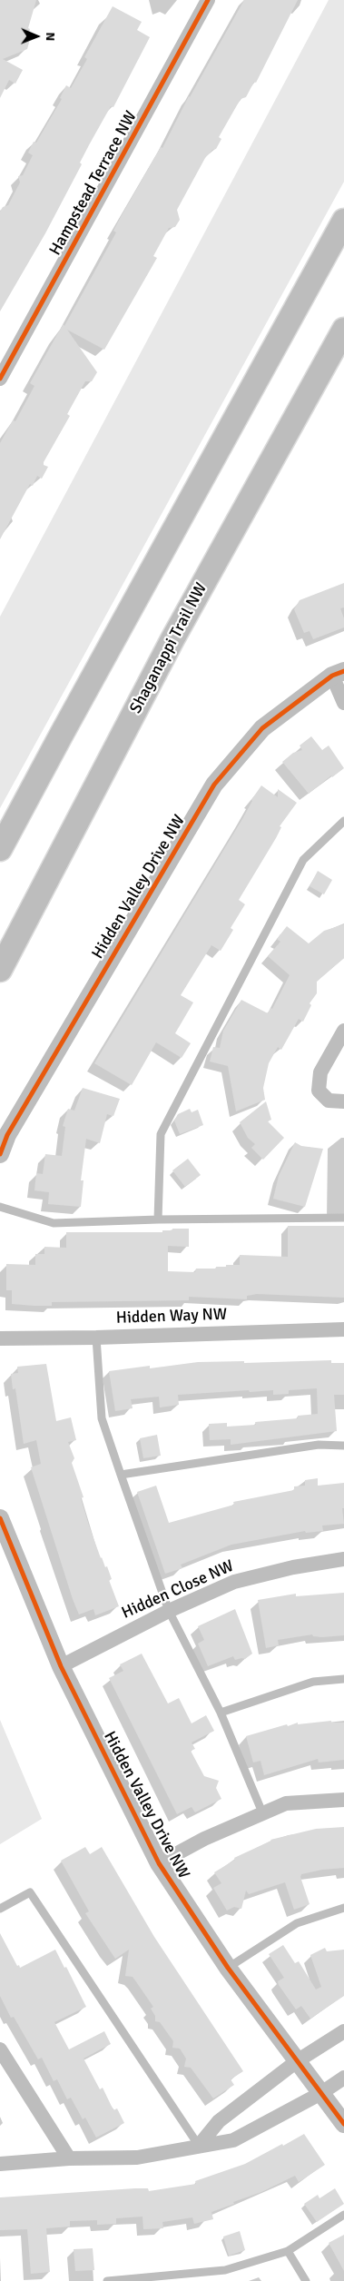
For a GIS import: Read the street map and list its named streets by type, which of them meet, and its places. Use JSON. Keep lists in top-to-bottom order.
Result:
{
  "streets": {
    "main road": ["Shaganappi Trail NW"],
    "street": [
      "Hampstead Terrace NW",
      "Hidden Valley Drive NW",
      "Hidden Way NW",
      "Hidden Close NW"
    ]
  },
  "crossings": [
    ["Hidden Valley Drive NW", "Hidden Close NW"]
  ],
  "north": "right"
}
